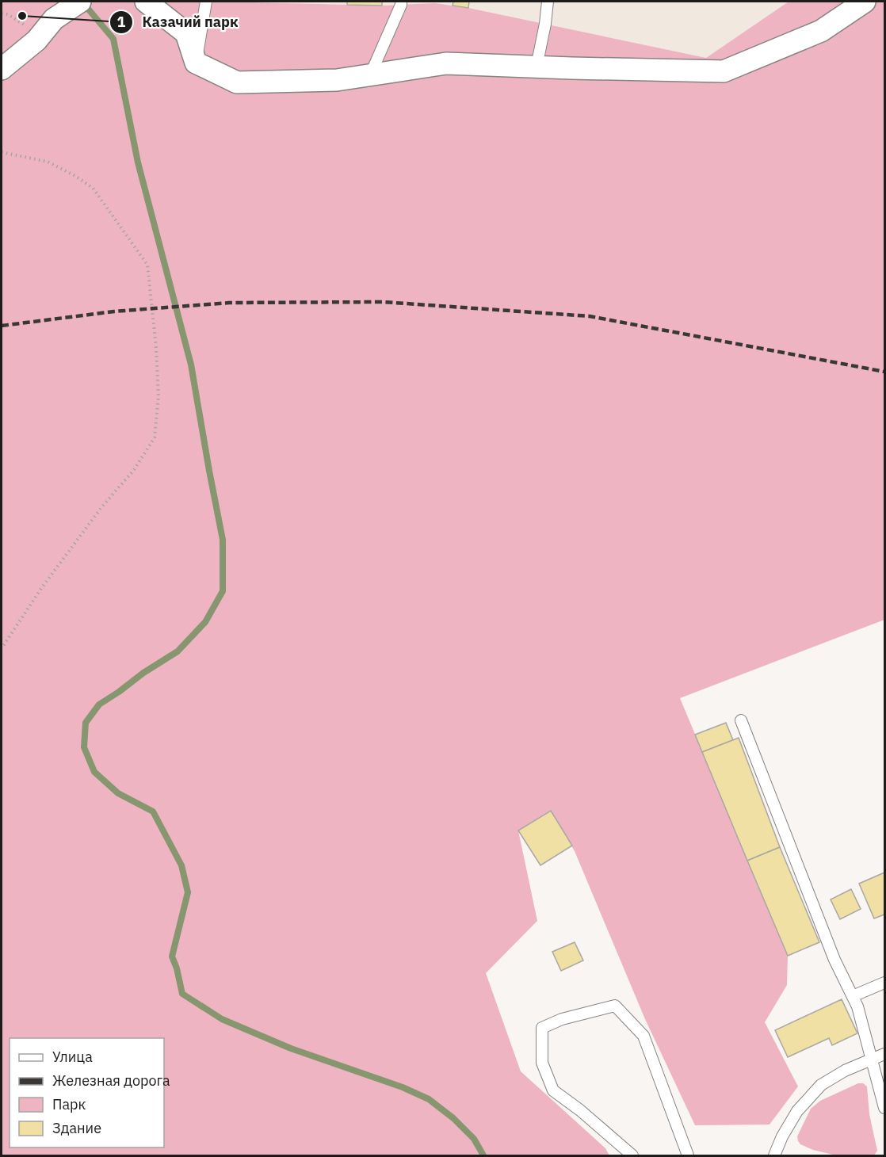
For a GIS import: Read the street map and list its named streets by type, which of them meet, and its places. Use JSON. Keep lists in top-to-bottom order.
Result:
{
  "places": ["Казачий парк"],
  "legend": [
    "Улица",
    "Железная дорога",
    "Парк",
    "Здание"
  ]
}
